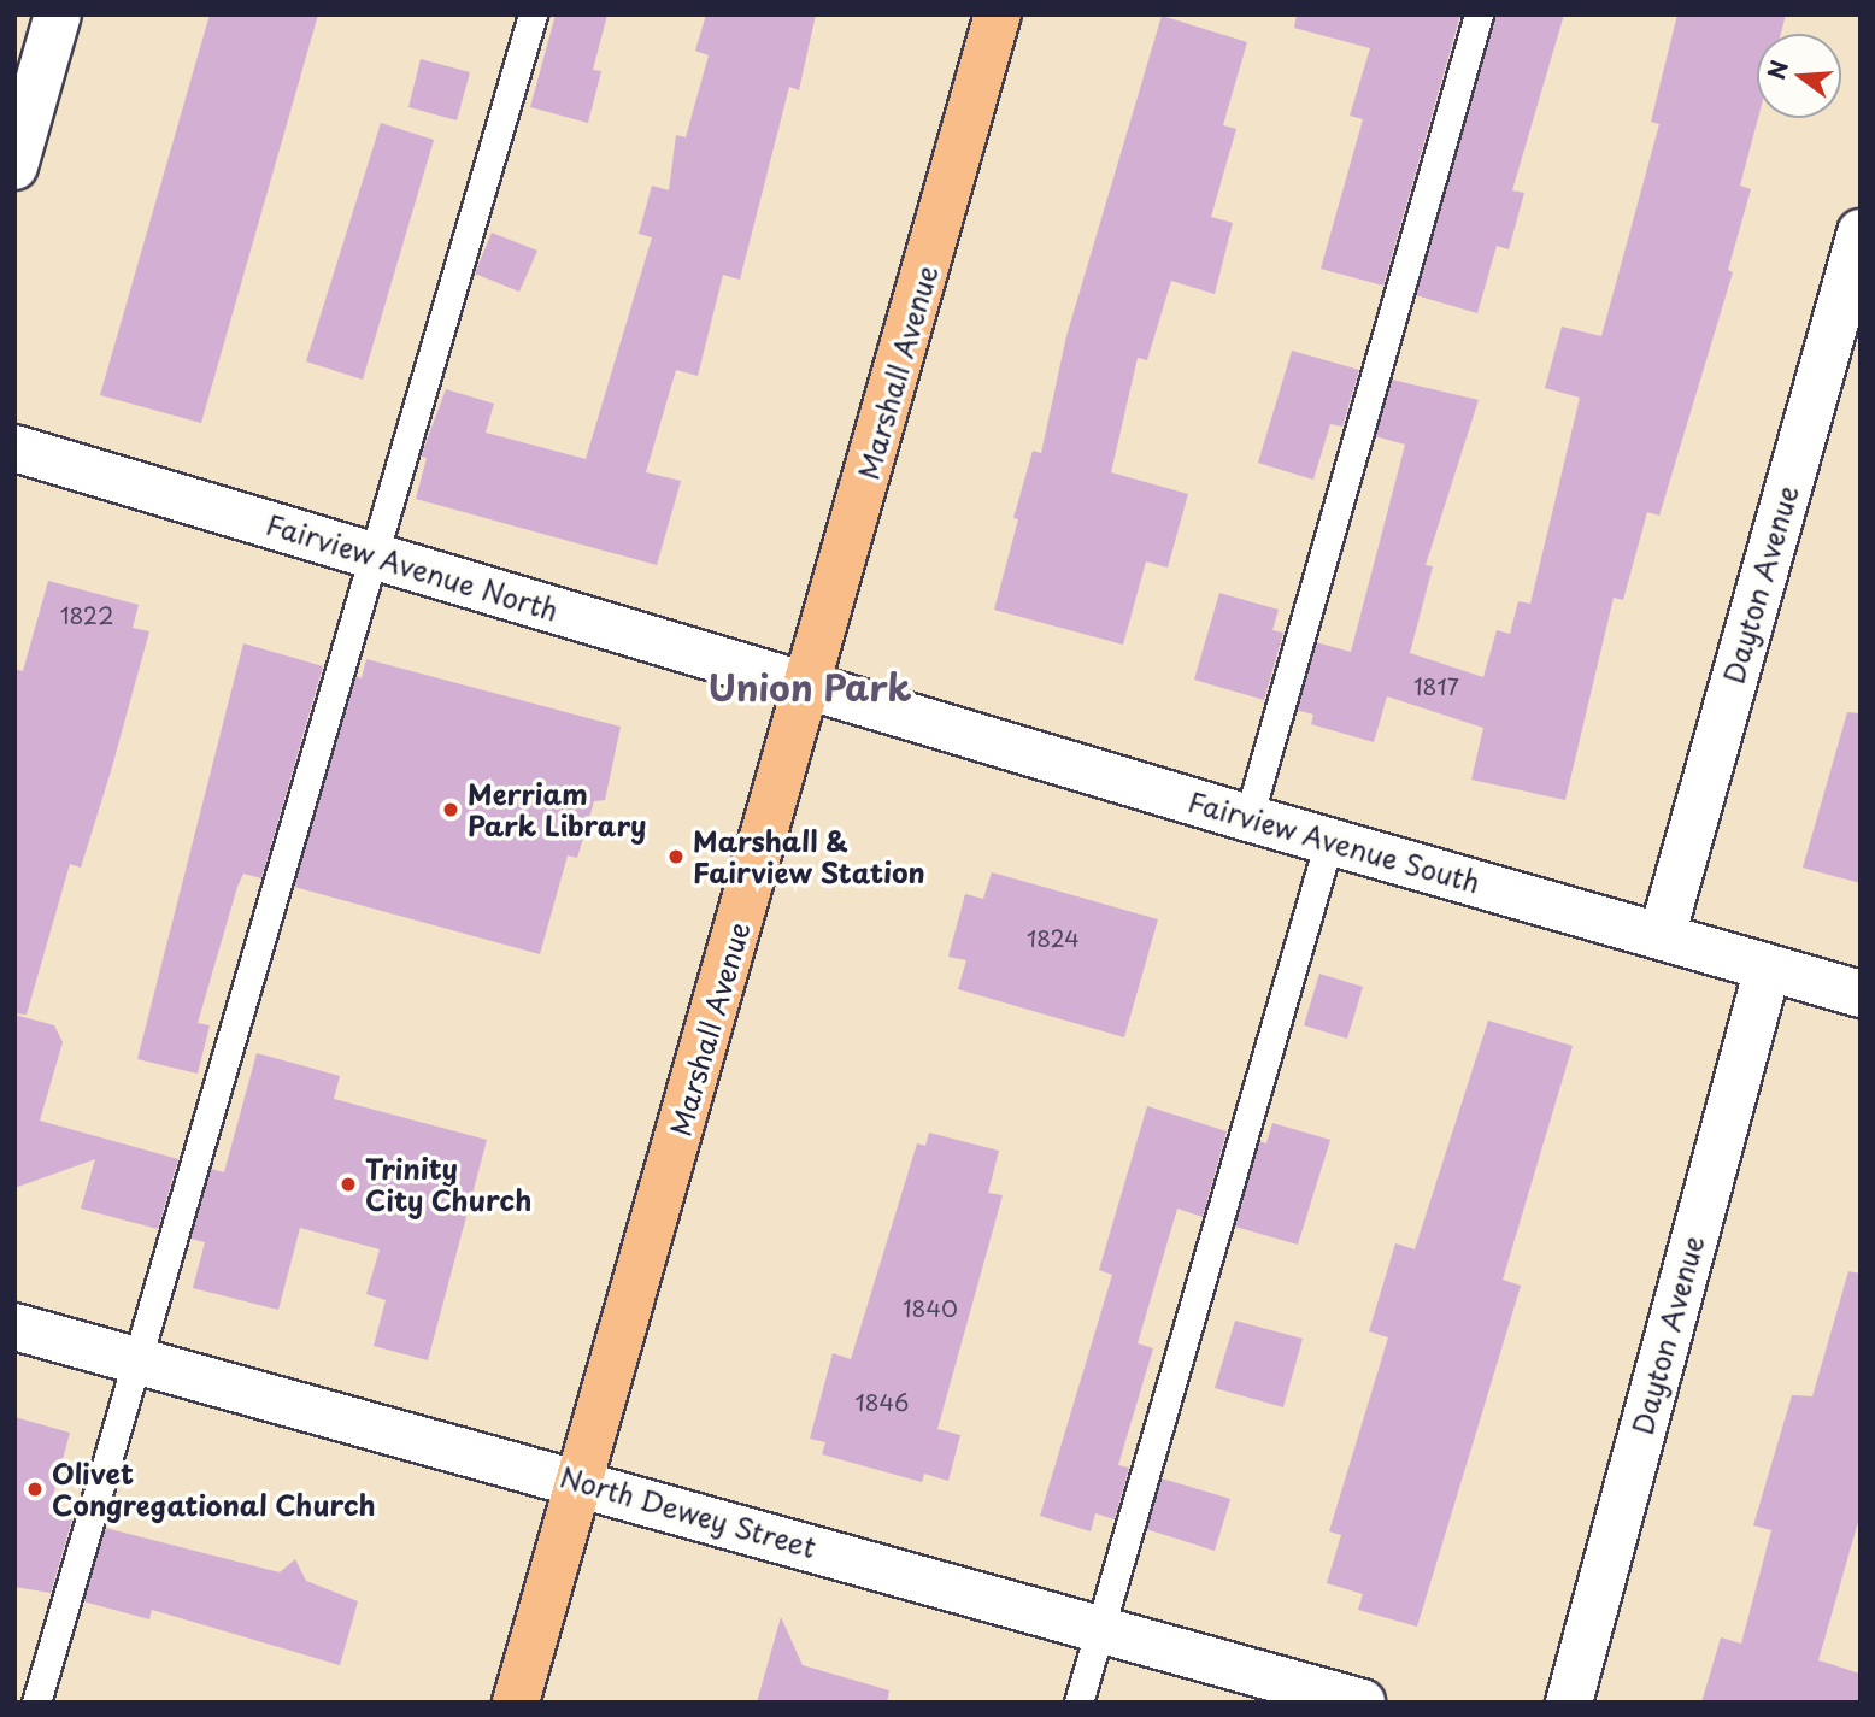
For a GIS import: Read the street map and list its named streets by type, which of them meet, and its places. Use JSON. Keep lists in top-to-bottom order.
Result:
{
  "streets": {
    "main road": ["Marshall Avenue"],
    "street": [
      "Fairview Avenue North",
      "Dayton Avenue",
      "Fairview Avenue South",
      "North Dewey Street"
    ]
  },
  "crossings": [
    ["Marshall Avenue", "Fairview Avenue North"],
    ["Marshall Avenue", "Fairview Avenue South"],
    ["Marshall Avenue", "North Dewey Street"],
    ["Fairview Avenue North", "Fairview Avenue South"],
    ["Dayton Avenue", "Fairview Avenue South"]
  ],
  "districts": ["Union Park"],
  "places": [
    "Merriam Park Library",
    "Marshall & Fairview Station",
    "Trinity City Church",
    "Olivet Congregational Church"
  ],
  "house_numbers": [
    "1822",
    "1817",
    "1824",
    "1840",
    "1846"
  ],
  "north": "left"
}
